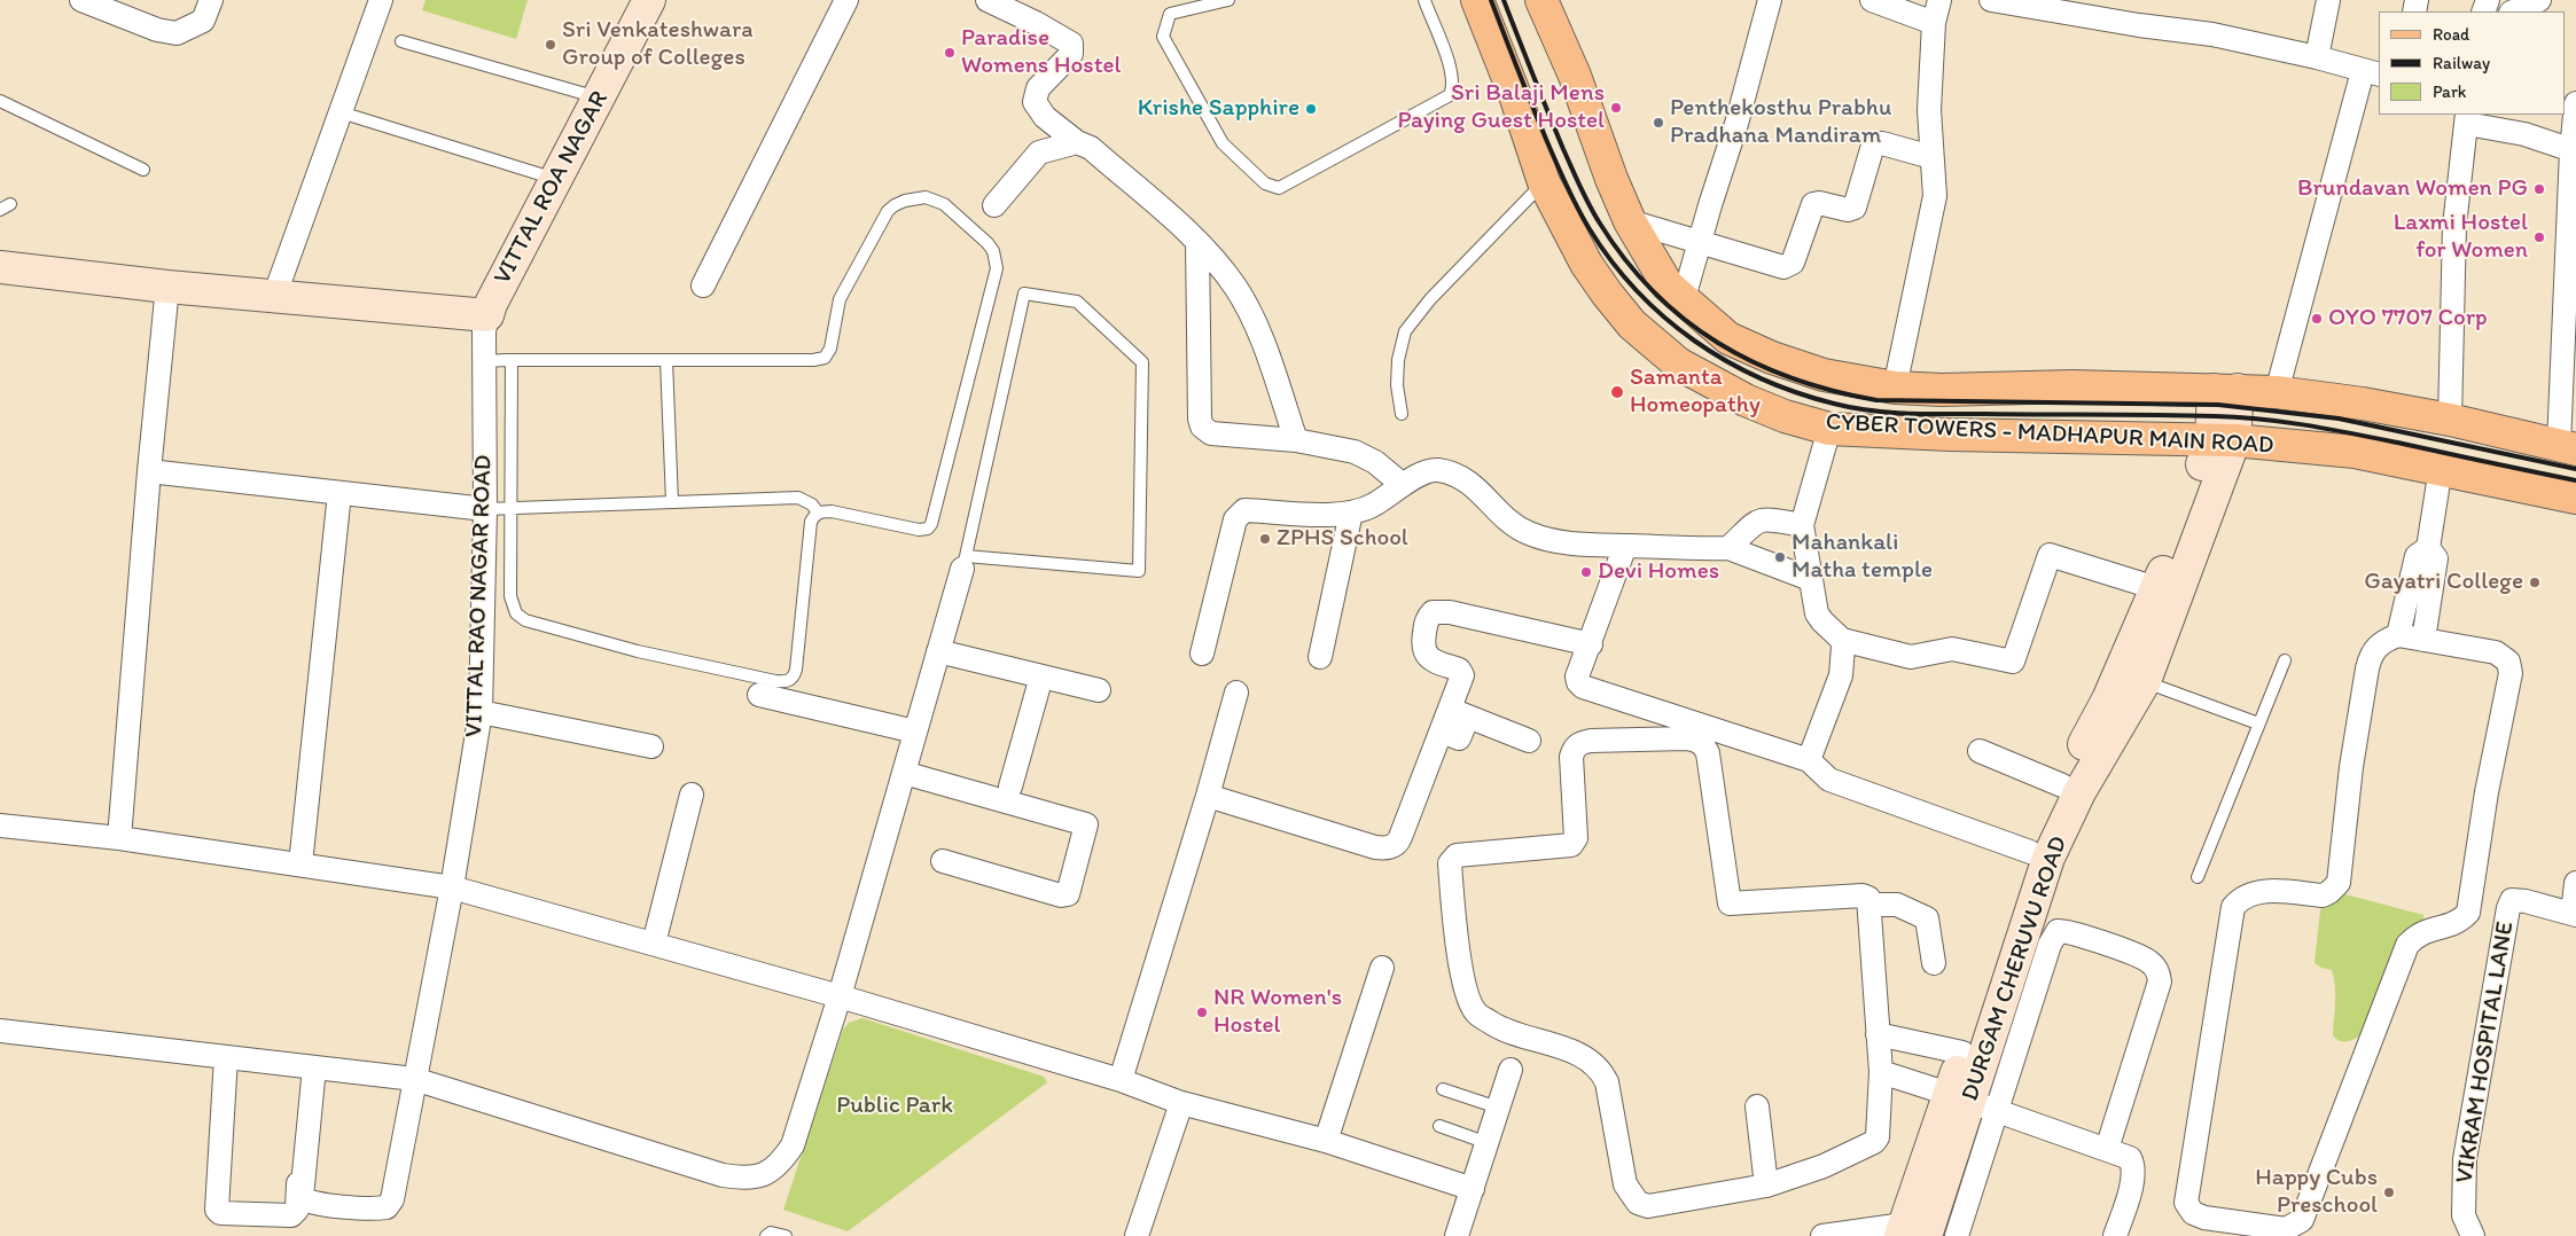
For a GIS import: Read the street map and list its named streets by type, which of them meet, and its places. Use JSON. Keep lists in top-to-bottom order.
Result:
{
  "streets": {
    "main road": ["VITTAL ROA NAGAR", "CYBER TOWERS - MADHAPUR MAIN ROAD", "DURGAM CHERUVU ROAD"],
    "street": ["VITTAL RAO NAGAR ROAD", "VIKRAM HOSPITAL LANE"]
  },
  "crossings": [
    ["VITTAL ROA NAGAR", "VITTAL RAO NAGAR ROAD"],
    ["CYBER TOWERS - MADHAPUR MAIN ROAD", "DURGAM CHERUVU ROAD"]
  ],
  "parks": ["Public Park"],
  "places": [
    "Sri Venkateshwara Group of Colleges",
    "Paradise Womens Hostel",
    "Sri Balaji Mens Paying Guest Hostel",
    "Krishe Sapphire",
    "Penthekosthu Prabhu Pradhana Mandiram",
    "Brundavan Women PG",
    "Laxmi Hostel for Women",
    "OYO 7707 Corp",
    "Samanta Homeopathy",
    "ZPHS School",
    "Mahankali Matha temple",
    "Devi Homes",
    "Gayatri College",
    "NR Women's Hostel",
    "Happy Cubs Preschool"
  ],
  "legend": ["Road", "Railway", "Park"]
}
